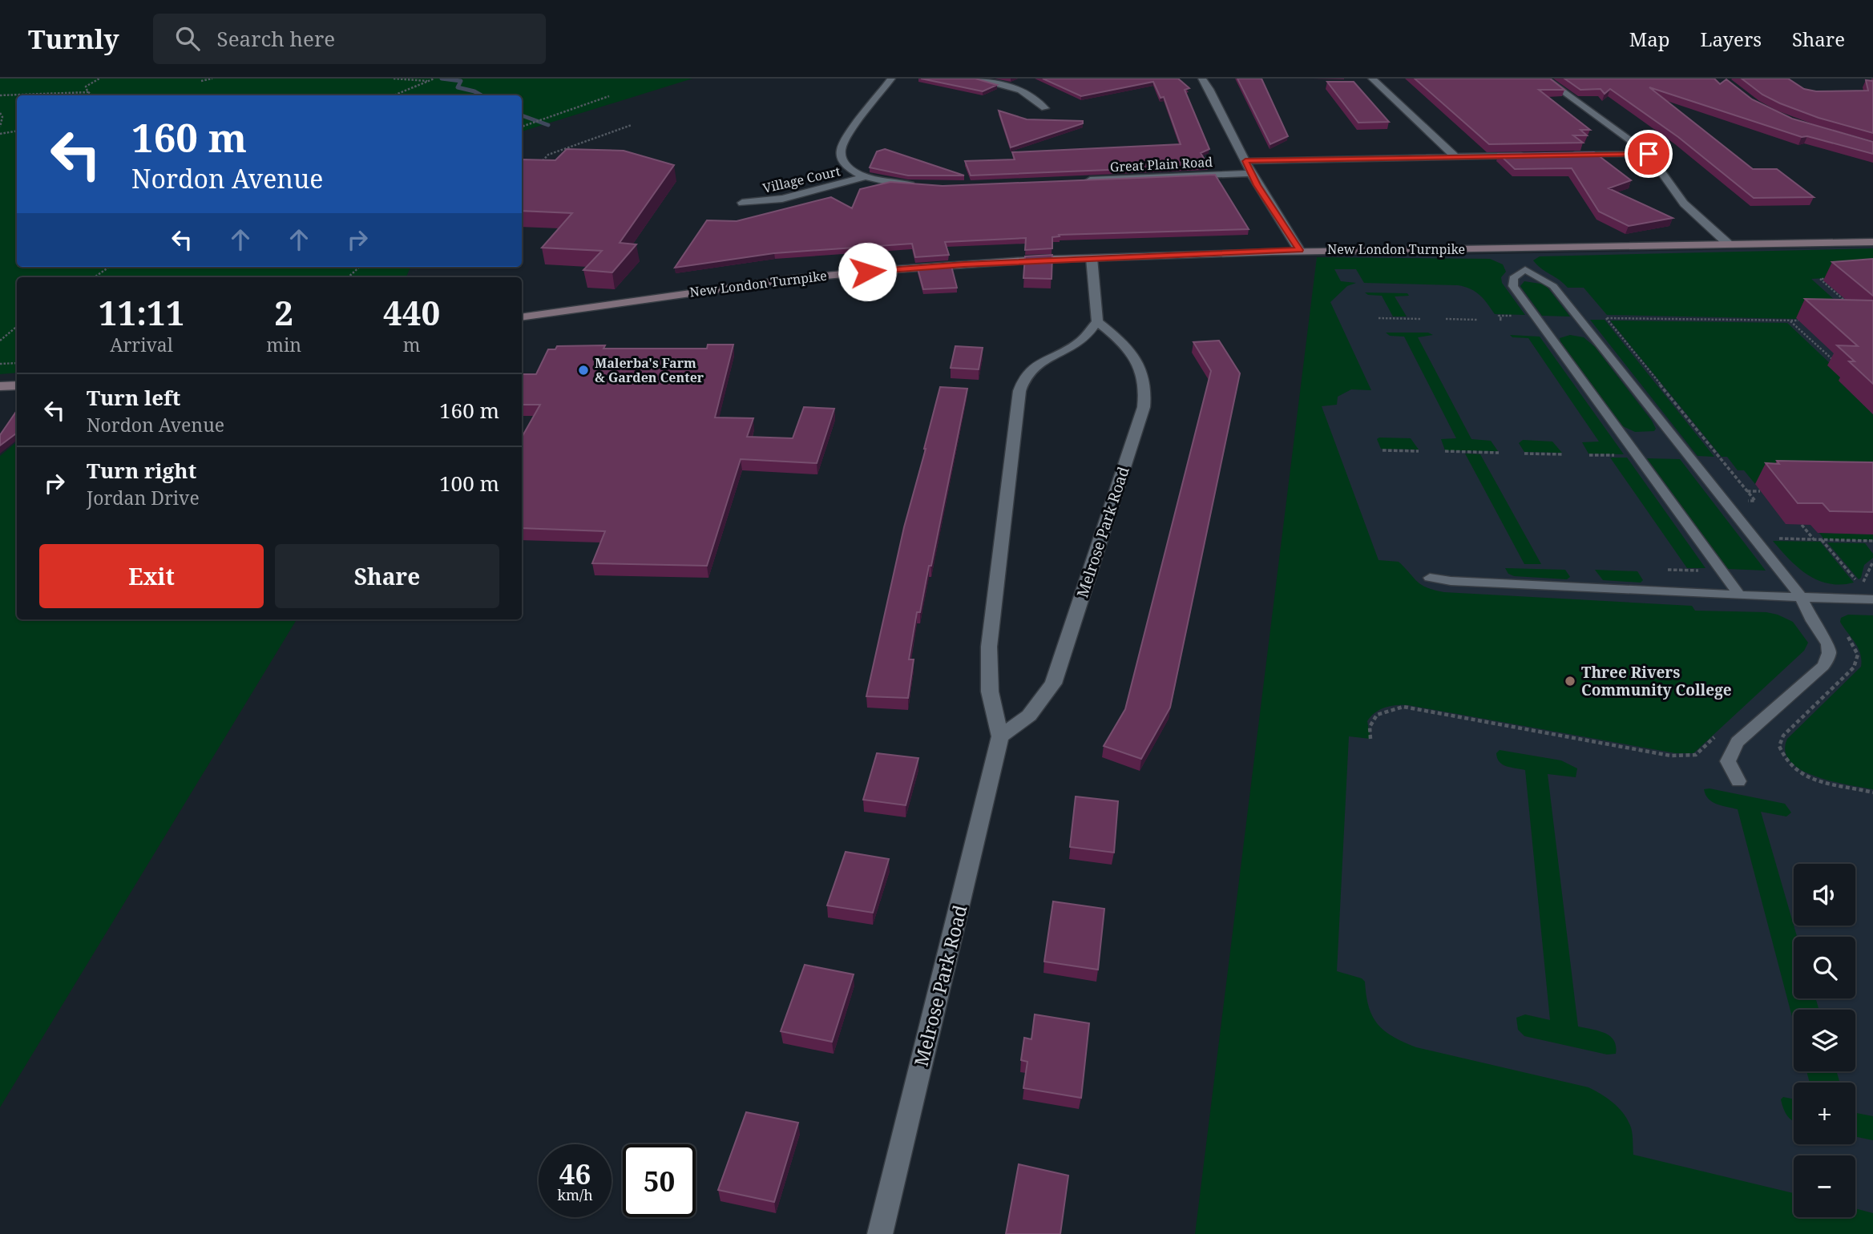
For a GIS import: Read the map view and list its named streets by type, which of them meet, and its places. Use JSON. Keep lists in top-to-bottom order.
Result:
{
  "streets": {
    "main road": ["New London Turnpike"],
    "street": ["Great Plain Road", "Village Court", "Melrose Park Road"]
  },
  "places": ["Malerba's Farm & Garden Center", "Three Rivers Community College"],
  "page": {
    "header": "Turnly",
    "search": "Search here",
    "nav": ["Map", "Layers", "Share"],
    "turn": ["160 m", "Nordon Avenue"],
    "eta": [
      "11:11",
      "Arrival",
      "2",
      "min",
      "440",
      "m"
    ],
    "list": [
      {
        "name": "Turn left",
        "note": "Nordon Avenue",
        "value": "160 m"
      },
      {
        "name": "Turn right",
        "note": "Jordan Drive",
        "value": "100 m"
      }
    ],
    "buttons": ["Exit", "Share"],
    "map_buttons": ["+", "−"],
    "speed": "46 km/h",
    "limit": "50"
  }
}
